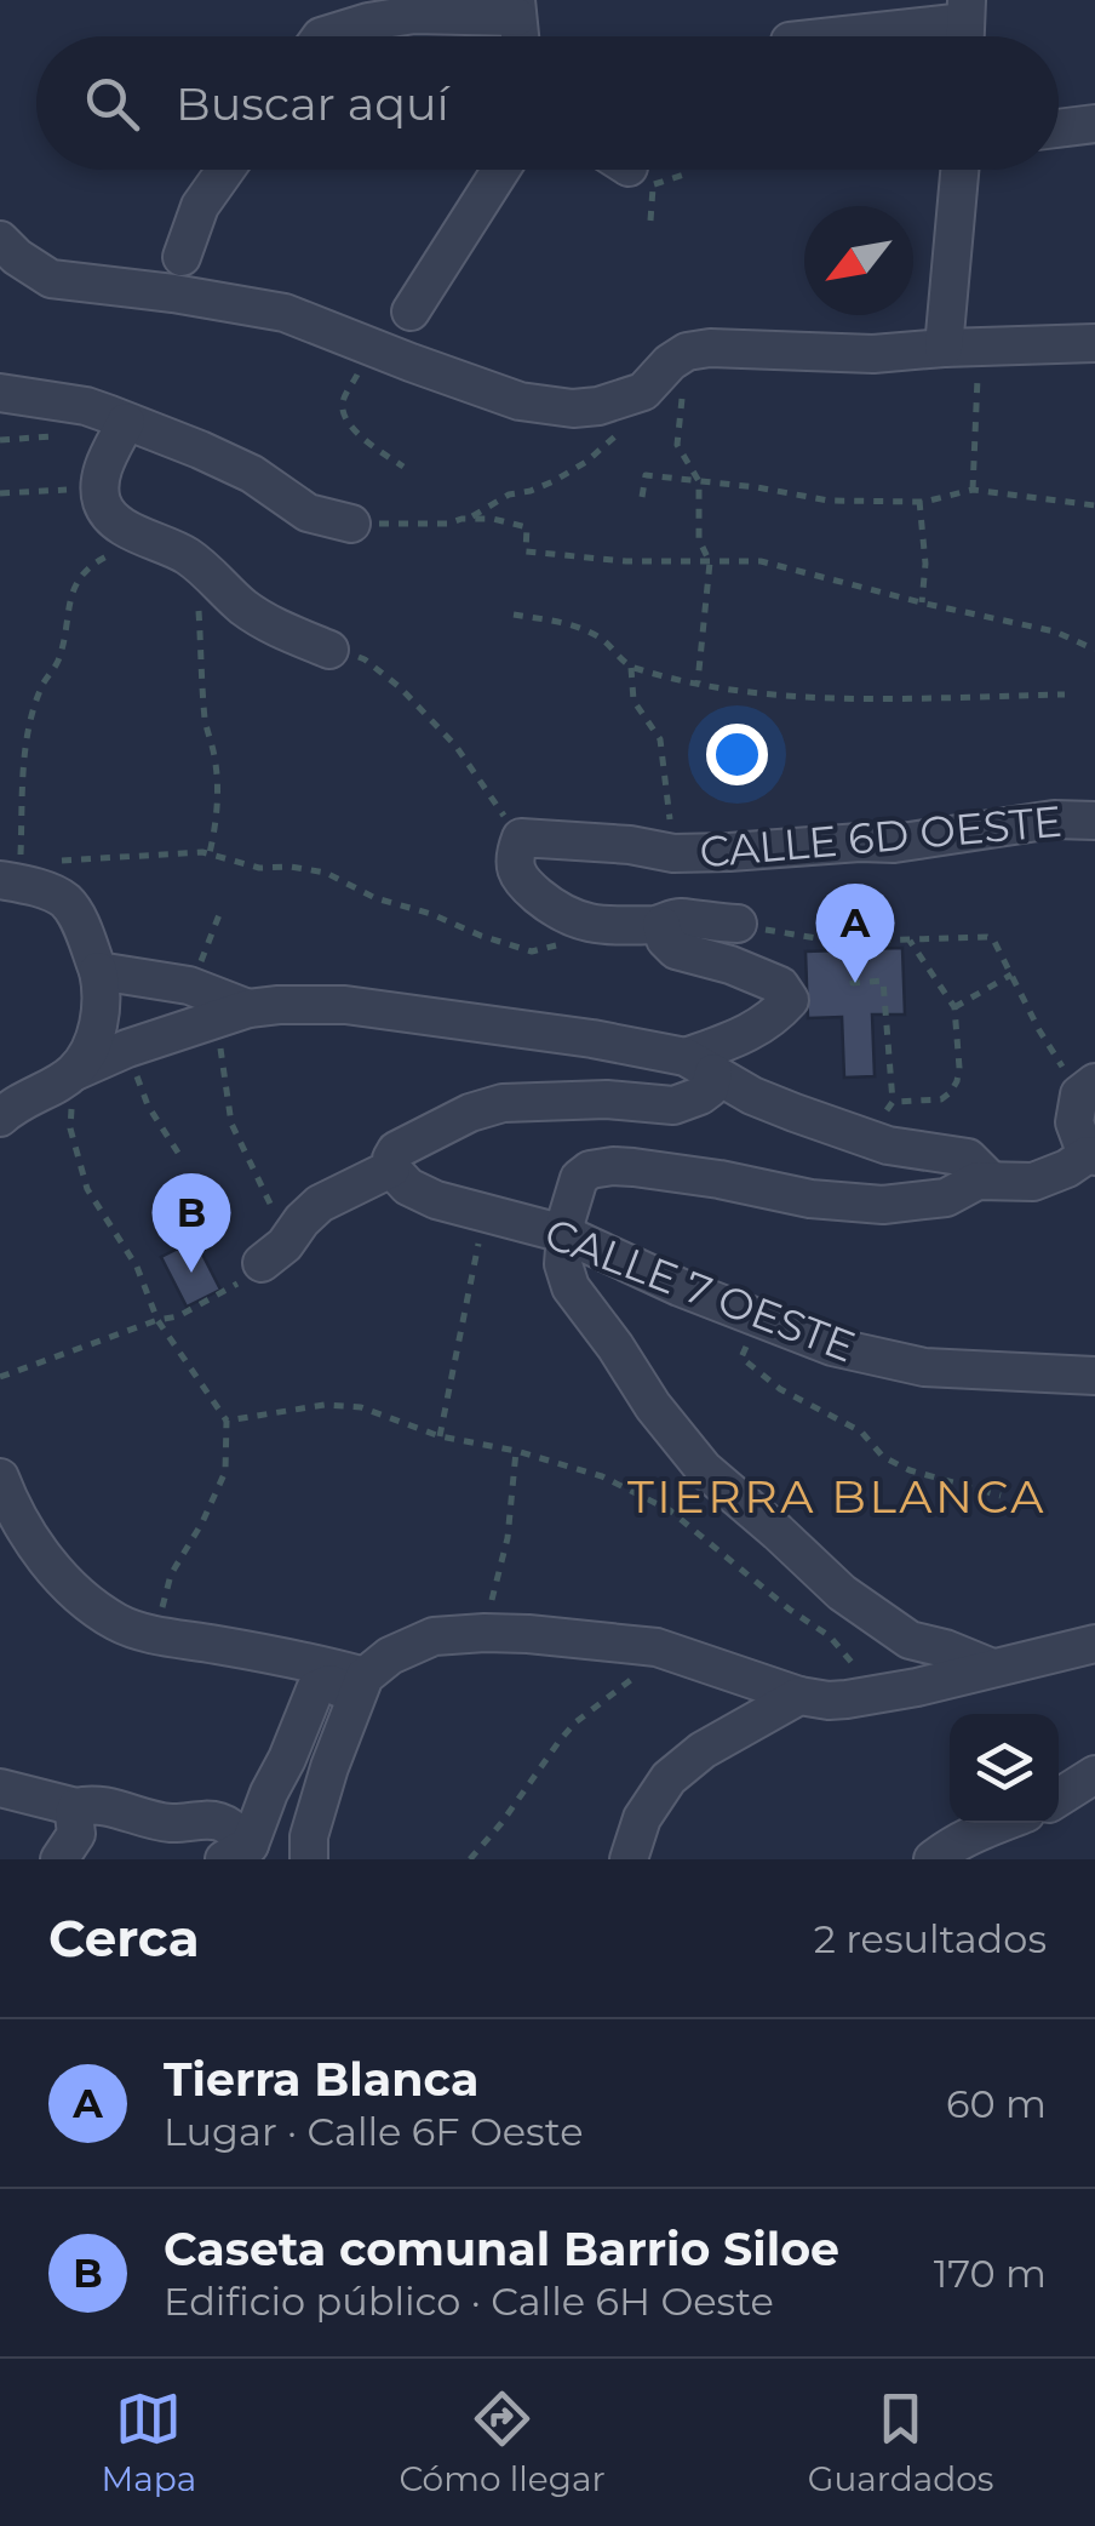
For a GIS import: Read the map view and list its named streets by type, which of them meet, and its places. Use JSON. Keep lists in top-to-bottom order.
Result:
{
  "streets": {
    "street": ["CALLE 6D OESTE", "CALLE 7 OESTE"]
  },
  "districts": ["TIERRA BLANCA"],
  "north": "bottom left",
  "page": {
    "search": "Buscar aquí",
    "pins": ["A", "B"],
    "heading": ["Cerca", "2 resultados"],
    "list": [
      {
        "mark": "A",
        "name": "Tierra Blanca",
        "note": "Lugar · Calle 6F Oeste",
        "value": "60 m"
      },
      {
        "mark": "B",
        "name": "Caseta comunal Barrio Siloe",
        "note": "Edificio público · Calle 6H Oeste",
        "value": "170 m"
      }
    ],
    "nav": ["Mapa", "Cómo llegar", "Guardados"]
  }
}
